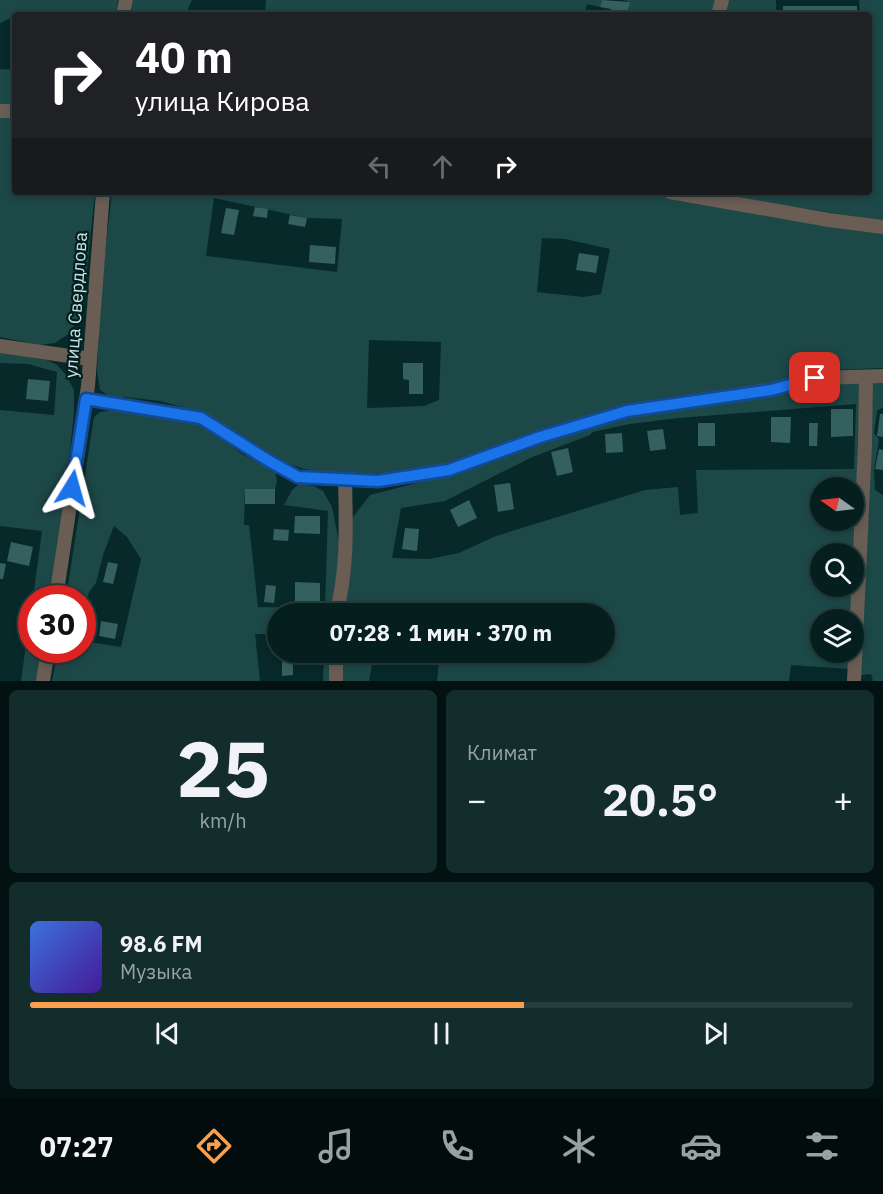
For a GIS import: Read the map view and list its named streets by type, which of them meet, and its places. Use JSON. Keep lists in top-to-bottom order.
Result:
{
  "streets": {
    "street": ["улица Свердлова"]
  },
  "north": "left",
  "page": {
    "turn": ["40 m", "улица Кирова"],
    "limit": "30",
    "trip": "07:28 · 1 мин · 370 m",
    "tile": [
      ["25", "km/h"],
      "Климат"
    ],
    "heat": ["−", "20.5°", "+"],
    "song": ["98.6 FM", "Музыка"],
    "tabs": "07:27"
  }
}
